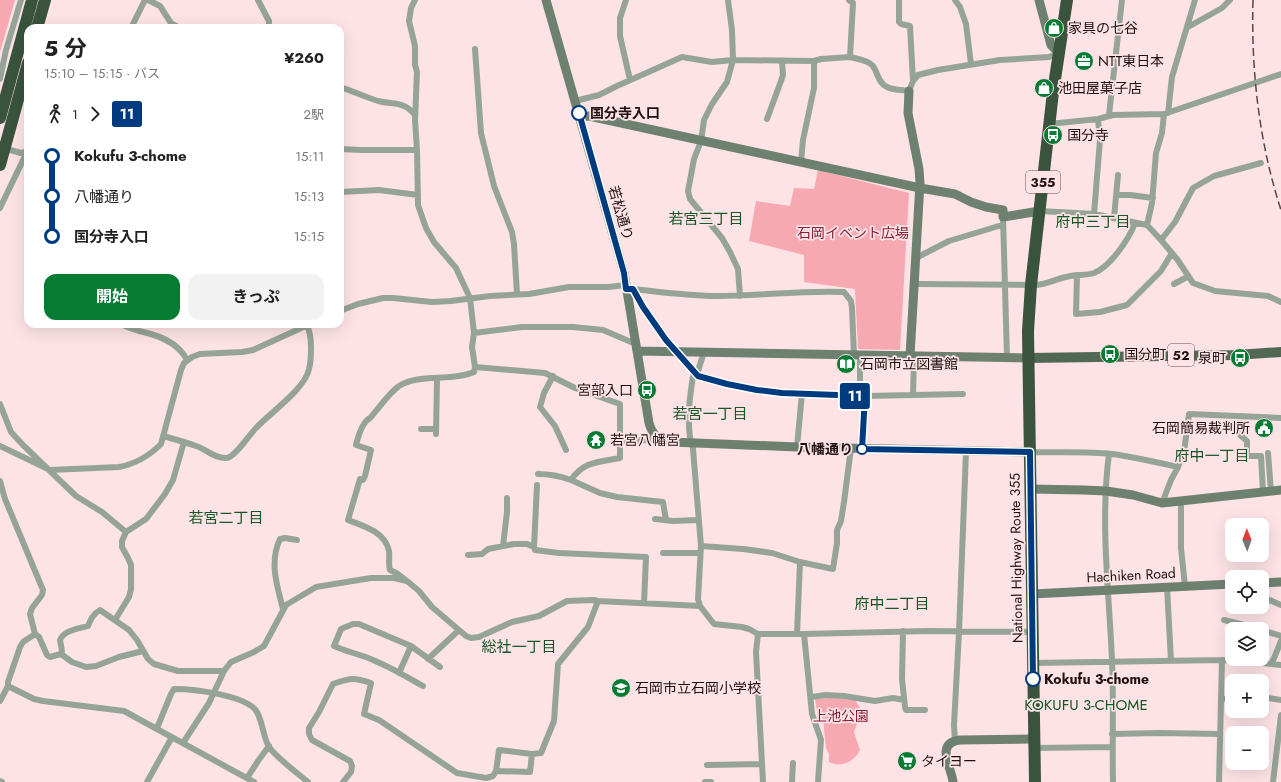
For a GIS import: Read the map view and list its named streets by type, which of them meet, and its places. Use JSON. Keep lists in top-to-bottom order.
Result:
{
  "streets": {
    "highway": ["355", "National Highway Route 355"],
    "main road": ["52"],
    "street": ["若松通り", "Hachiken Road"]
  },
  "crossings": [
    ["52", "National Highway Route 355"],
    ["National Highway Route 355", "Hachiken Road"]
  ],
  "districts": [
    "若宮三丁目",
    "府中三丁目",
    "若宮一丁目",
    "府中一丁目",
    "若宮二丁目",
    "府中二丁目",
    "総社一丁目",
    "KOKUFU 3-CHOME"
  ],
  "parks": ["石岡イベント広場", "上池公園"],
  "places": {
    "shop": ["家具の七谷", "池田屋菓子店"],
    "office": ["NTT東日本"],
    "other": ["国分寺入口", "八幡通り", "Kokufu 3-chome"],
    "bus stop": [
      "国分寺",
      "国分町",
      "泉町",
      "宮部入口"
    ],
    "library": ["石岡市立図書館"],
    "public building": ["石岡簡易裁判所"],
    "temple": ["若宮八幡宮"],
    "school or university": ["石岡市立石岡小学校"],
    "supermarket": ["タイヨー"]
  },
  "lines": ["bus line 11"],
  "north": "top",
  "page": {
    "on_map": "11",
    "heading": ["5 分", "15:10 – 15:15 · バス", "¥260"],
    "legs": ["1", "11", "2駅"],
    "list": [
      {
        "name": "Kokufu 3-chome",
        "value": "15:11"
      },
      {
        "name": "八幡通り",
        "value": "15:13"
      },
      {
        "name": "国分寺入口",
        "value": "15:15"
      }
    ],
    "buttons": ["開始", "きっぷ"],
    "map_buttons": ["+", "−"]
  }
}
